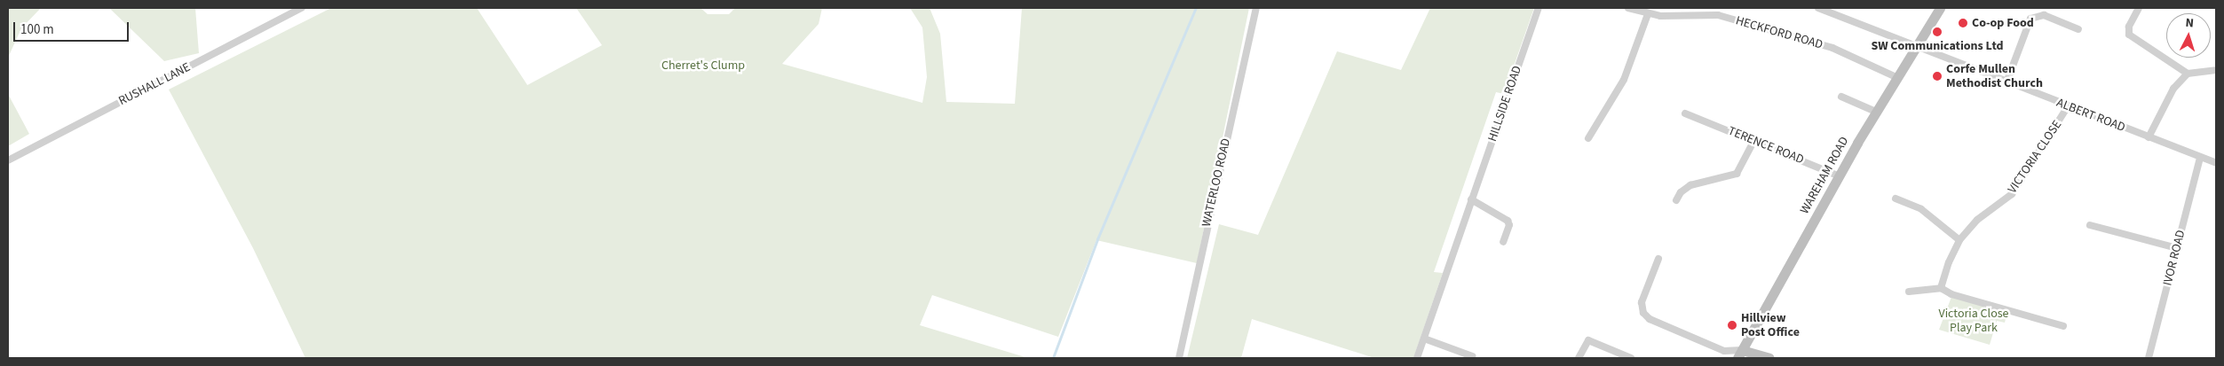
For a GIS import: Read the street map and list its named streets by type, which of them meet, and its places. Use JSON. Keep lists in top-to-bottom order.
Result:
{
  "streets": {
    "street": [
      "HECKFORD ROAD",
      "RUSHALL LANE",
      "HILLSIDE ROAD",
      "ALBERT ROAD",
      "TERENCE ROAD",
      "VICTORIA CLOSE",
      "WAREHAM ROAD",
      "WATERLOO ROAD",
      "IVOR ROAD"
    ]
  },
  "crossings": [
    ["HECKFORD ROAD", "WAREHAM ROAD"],
    ["ALBERT ROAD", "VICTORIA CLOSE"],
    ["ALBERT ROAD", "WAREHAM ROAD"],
    ["ALBERT ROAD", "IVOR ROAD"],
    ["TERENCE ROAD", "WAREHAM ROAD"]
  ],
  "parks": ["Cherret's Clump", "Victoria Close Play Park"],
  "places": [
    "Co-op Food",
    "SW Communications Ltd",
    "Corfe Mullen Methodist Church",
    "Hillview Post Office"
  ],
  "scale_bar": "100 m",
  "north": "top"
}
